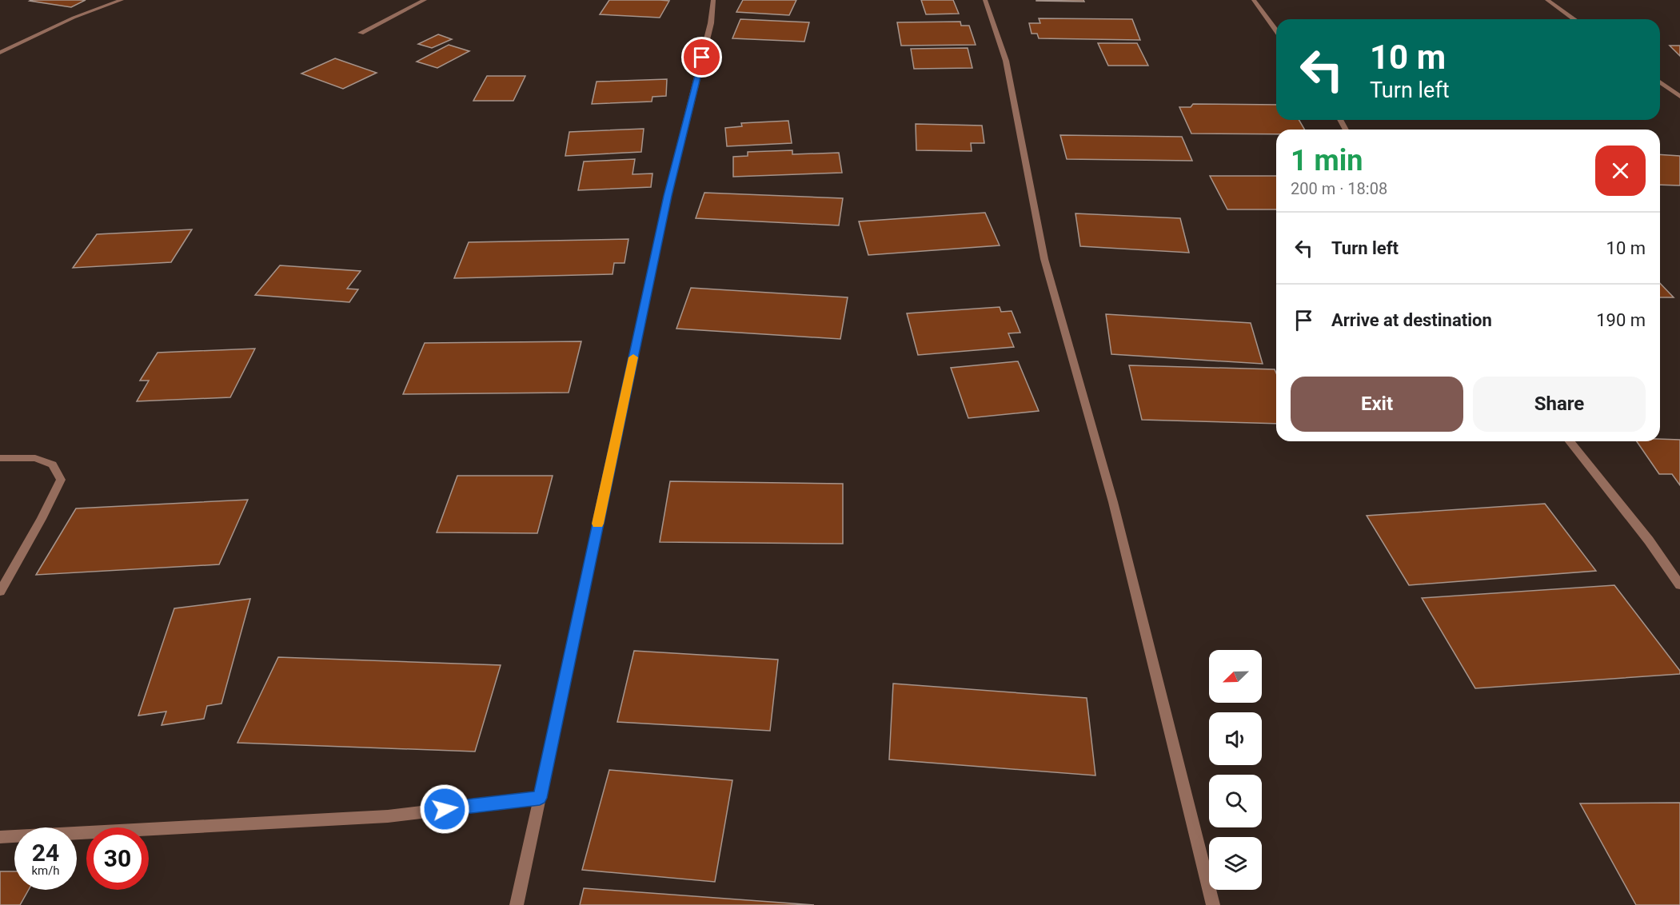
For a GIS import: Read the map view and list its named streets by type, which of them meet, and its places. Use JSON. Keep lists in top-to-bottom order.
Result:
{
  "north": "bottom left",
  "page": {
    "turn": ["10 m", "Turn left"],
    "heading": ["1 min", "200 m · 18:08"],
    "list": [
      {
        "name": "Turn left",
        "value": "10 m"
      },
      {
        "name": "Arrive at destination",
        "value": "190 m"
      }
    ],
    "buttons": ["Exit", "Share"],
    "speed": "24 km/h",
    "limit": "30"
  }
}
